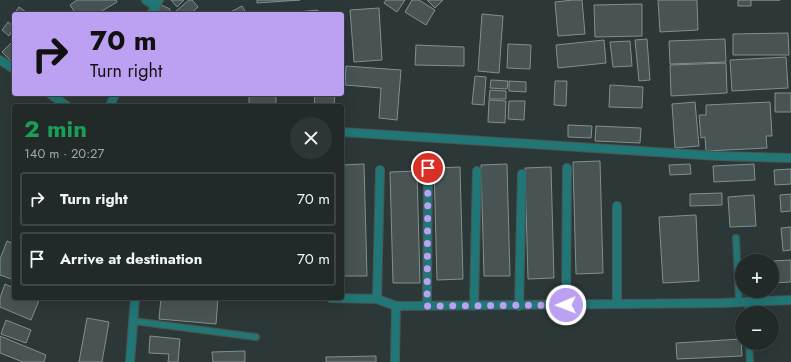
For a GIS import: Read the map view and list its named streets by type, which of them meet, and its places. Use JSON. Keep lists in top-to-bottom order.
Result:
{
  "page": {
    "turn": ["70 m", "Turn right"],
    "heading": ["2 min", "140 m · 20:27"],
    "list": [
      {
        "name": "Turn right",
        "value": "70 m"
      },
      {
        "name": "Arrive at destination",
        "value": "70 m"
      }
    ],
    "map_buttons": ["+", "−"]
  }
}
